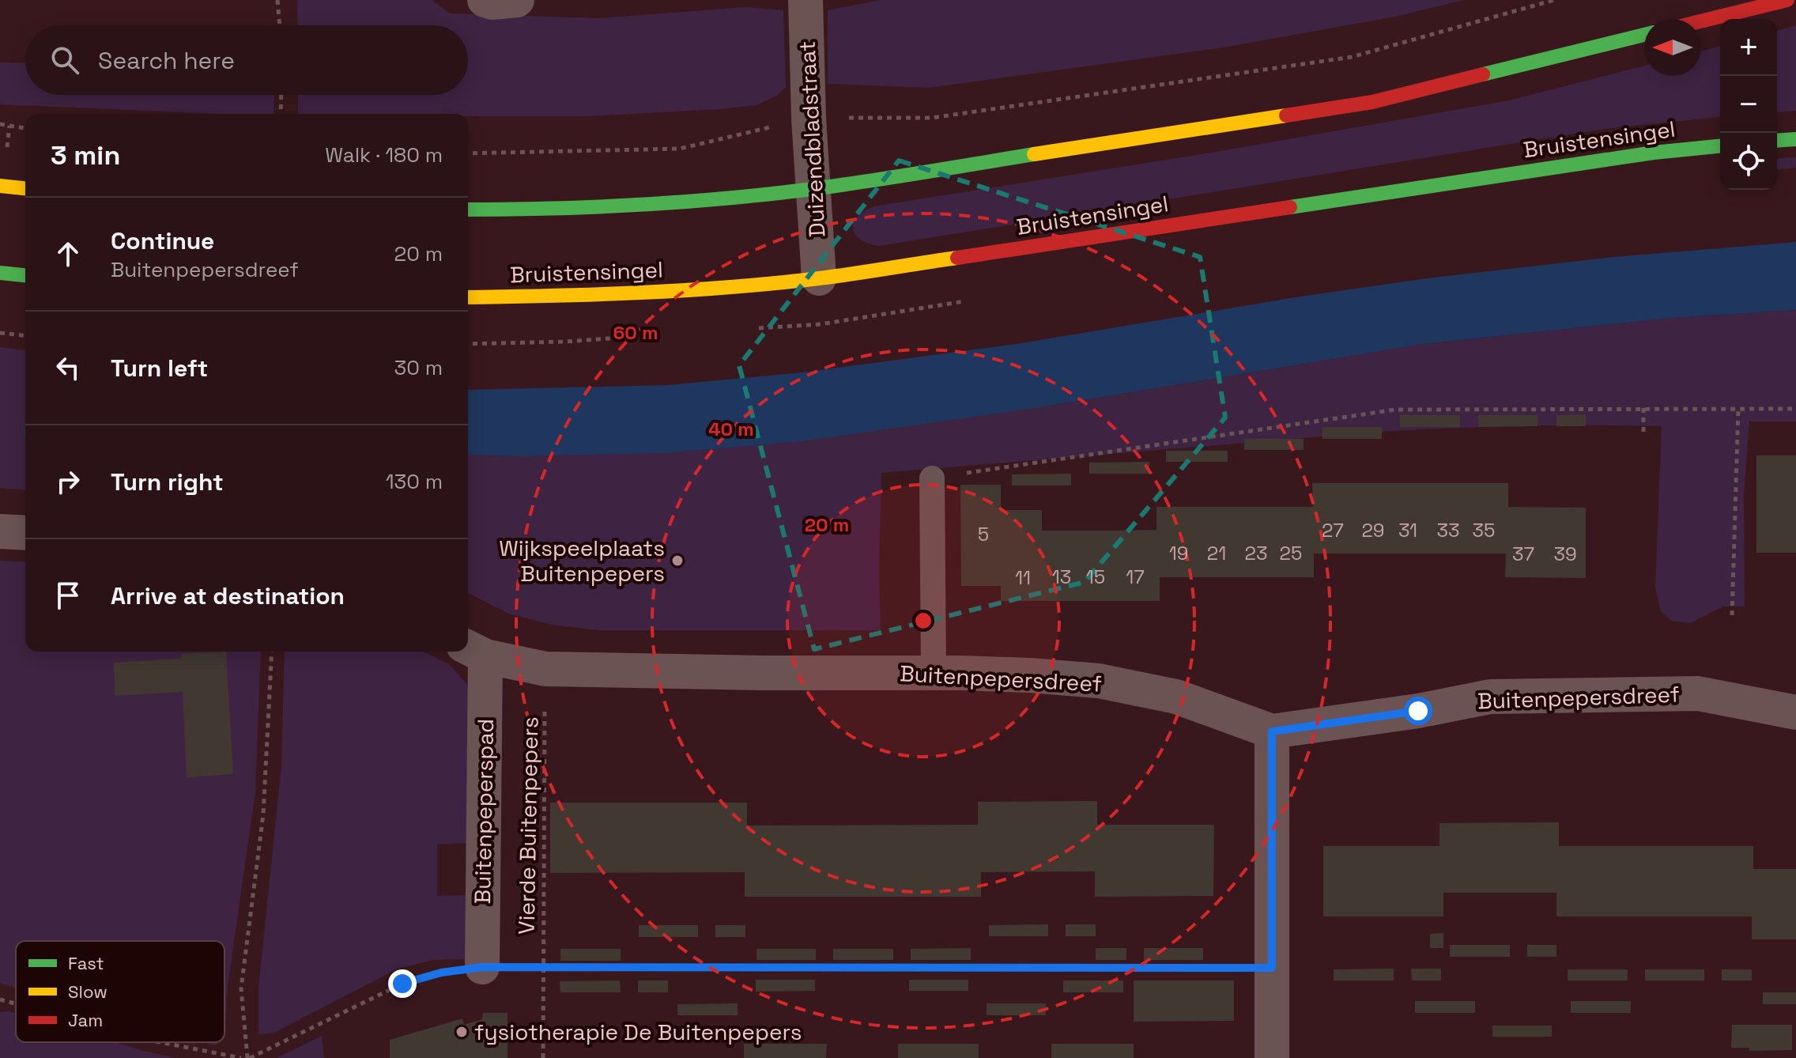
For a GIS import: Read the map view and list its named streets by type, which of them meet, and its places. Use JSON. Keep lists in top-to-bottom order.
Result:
{
  "streets": {
    "main road": ["Bruistensingel"],
    "street": ["Duizendbladstraat", "Buitenpepersdreef", "Buitenpeperspad"],
    "path": ["Vierde Buitenpepers"]
  },
  "crossings": [
    ["Duizendbladstraat", "Bruistensingel"],
    ["Buitenpepersdreef", "Buitenpeperspad"],
    ["Buitenpepersdreef", "Vierde Buitenpepers"]
  ],
  "places": ["Wijkspeelplaats Buitenpepers", "fysiotherapie De Buitenpepers"],
  "house_numbers": [
    "27",
    "29",
    "31",
    "33",
    "35",
    "5",
    "19",
    "21",
    "23",
    "25",
    "37",
    "39",
    "13",
    "15",
    "17",
    "11"
  ],
  "legend": ["Fast", "Slow", "Jam"],
  "north": "left",
  "page": {
    "map_buttons": ["+", "−"],
    "search": "Search here",
    "heading": ["3 min", "Walk · 180 m"],
    "list": [
      ["Continue", "Buitenpepersdreef", "20 m"],
      ["Turn left", "30 m"],
      ["Turn right", "130 m"],
      "Arrive at destination"
    ]
  },
  "rings": ["60 m", "40 m", "20 m"]
}
